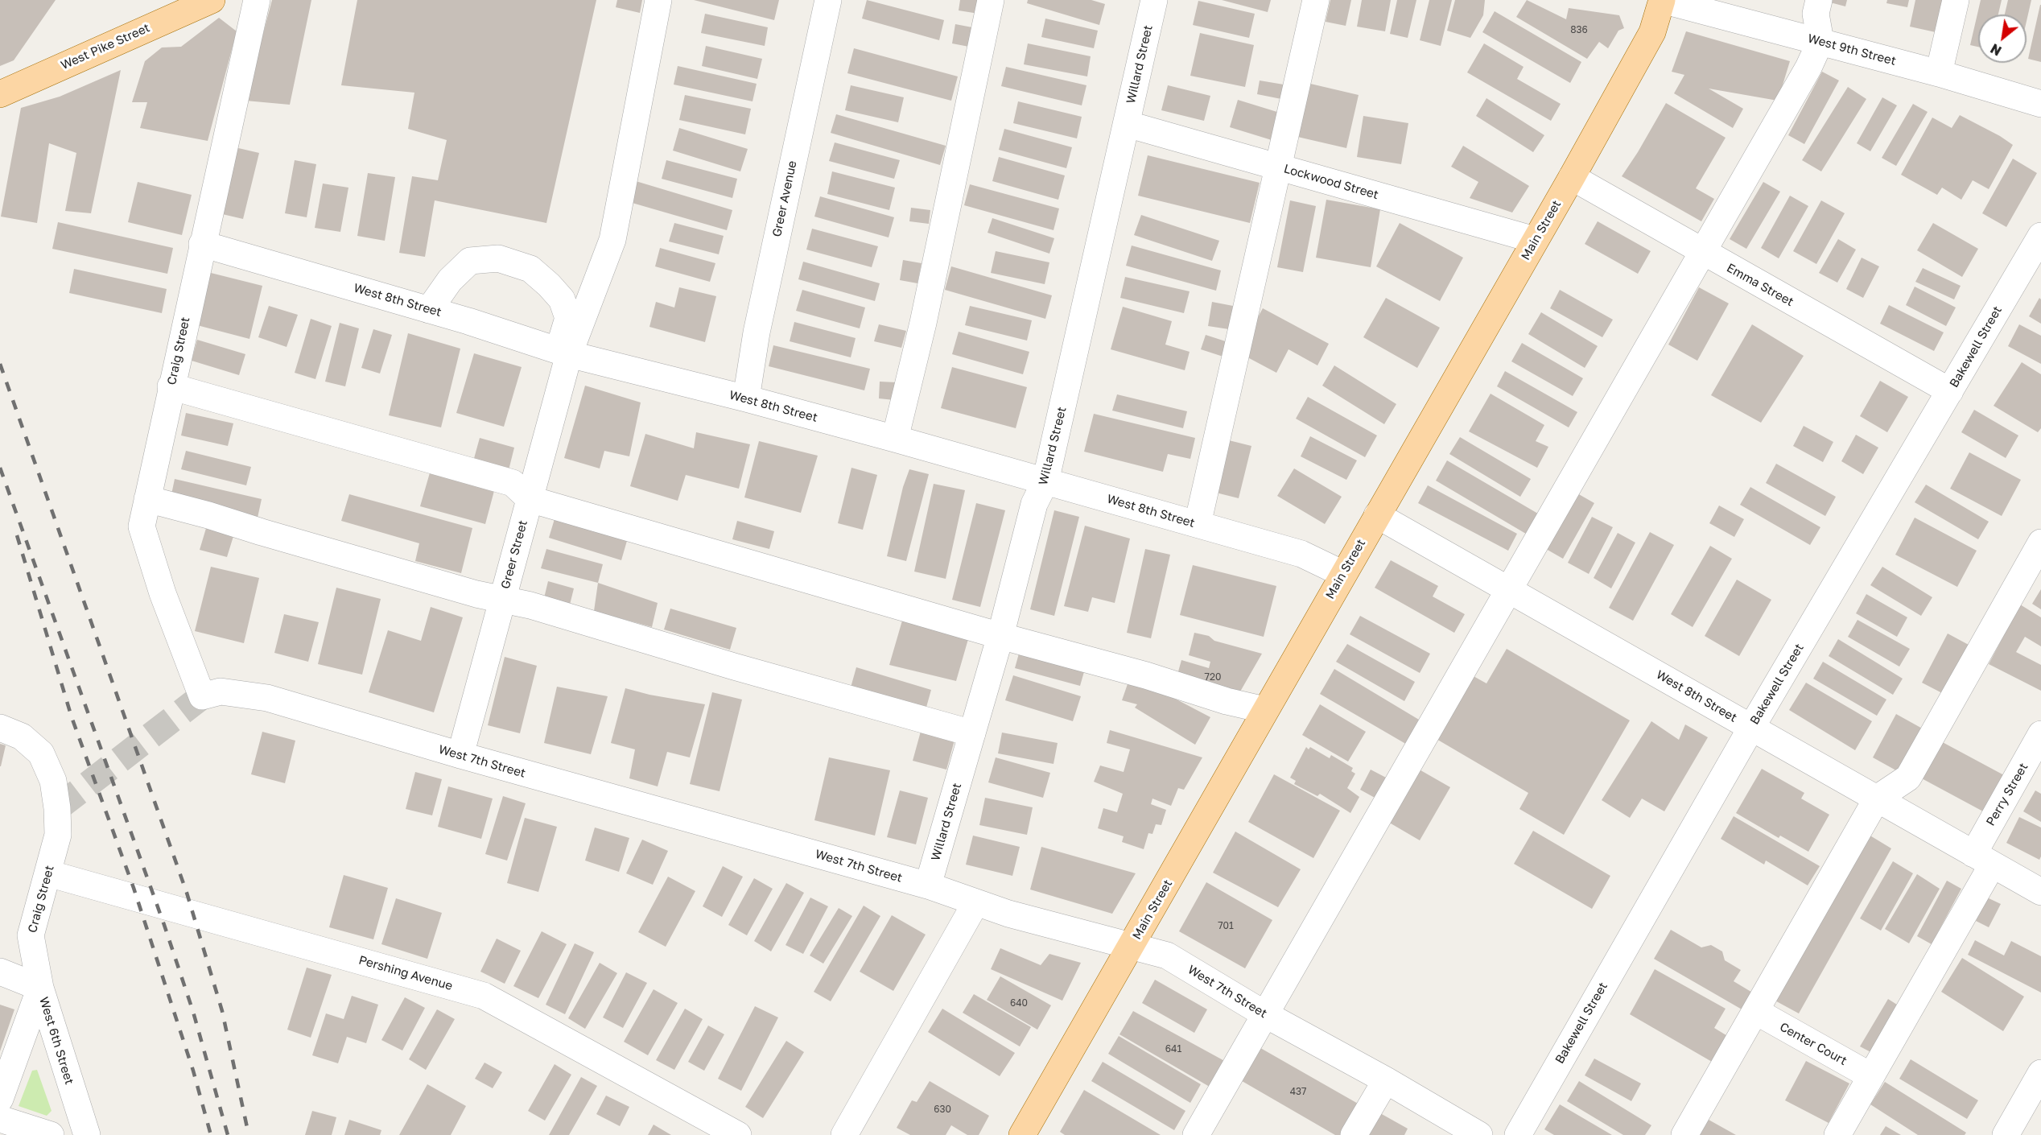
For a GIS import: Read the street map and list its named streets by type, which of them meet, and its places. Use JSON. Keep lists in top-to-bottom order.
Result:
{
  "streets": {
    "main road": ["West Pike Street", "Main Street"],
    "street": [
      "West 9th Street",
      "Willard Street",
      "Lockwood Street",
      "Greer Avenue",
      "Emma Street",
      "West 8th Street",
      "Bakewell Street",
      "Craig Street",
      "Greer Street",
      "West 7th Street",
      "Perry Street",
      "Pershing Avenue",
      "West 6th Street",
      "Center Court"
    ]
  },
  "crossings": [
    ["West 9th Street", "Main Street"],
    ["Willard Street", "Lockwood Street"],
    ["Willard Street", "West 8th Street"],
    ["Willard Street", "West 7th Street"],
    ["Lockwood Street", "Main Street"],
    ["Greer Avenue", "West 8th Street"],
    ["Main Street", "Emma Street"],
    ["Main Street", "West 8th Street"],
    ["Main Street", "West 7th Street"],
    ["Emma Street", "Bakewell Street"],
    ["West 8th Street", "Bakewell Street"],
    ["West 8th Street", "Craig Street"],
    ["West 8th Street", "Greer Street"],
    ["West 8th Street", "Perry Street"],
    ["Craig Street", "West 7th Street"],
    ["Craig Street", "Pershing Avenue"],
    ["Craig Street", "West 6th Street"],
    ["Greer Street", "West 7th Street"],
    ["Perry Street", "Center Court"]
  ],
  "house_numbers": [
    "836",
    "720",
    "701",
    "640",
    "641",
    "437",
    "630"
  ],
  "north": "bottom left"
}
